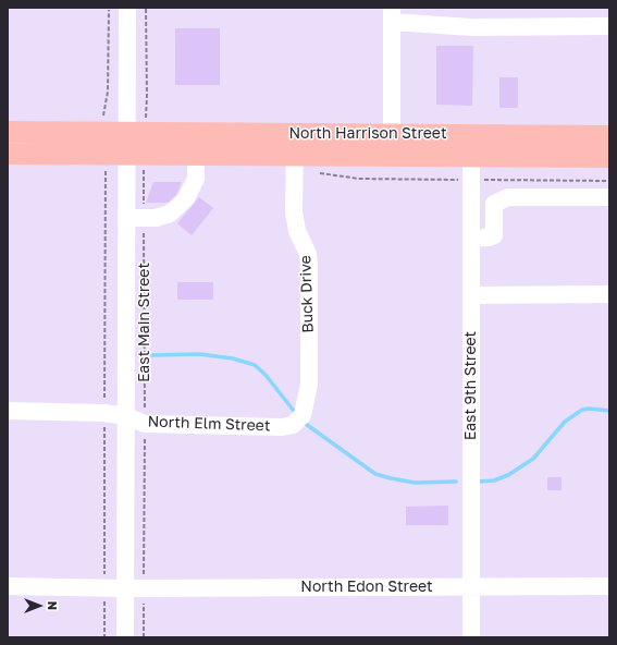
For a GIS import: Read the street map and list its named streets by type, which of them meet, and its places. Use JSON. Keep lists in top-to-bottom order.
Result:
{
  "streets": {
    "main road": ["North Harrison Street"],
    "street": [
      "Buck Drive",
      "East Main Street",
      "East 9th Street",
      "North Elm Street",
      "North Edon Street"
    ]
  },
  "crossings": [
    ["North Harrison Street", "Buck Drive"],
    ["North Harrison Street", "East Main Street"],
    ["North Harrison Street", "East 9th Street"],
    ["Buck Drive", "North Elm Street"],
    ["East Main Street", "North Elm Street"],
    ["East Main Street", "North Edon Street"],
    ["East 9th Street", "North Edon Street"]
  ],
  "north": "right"
}
